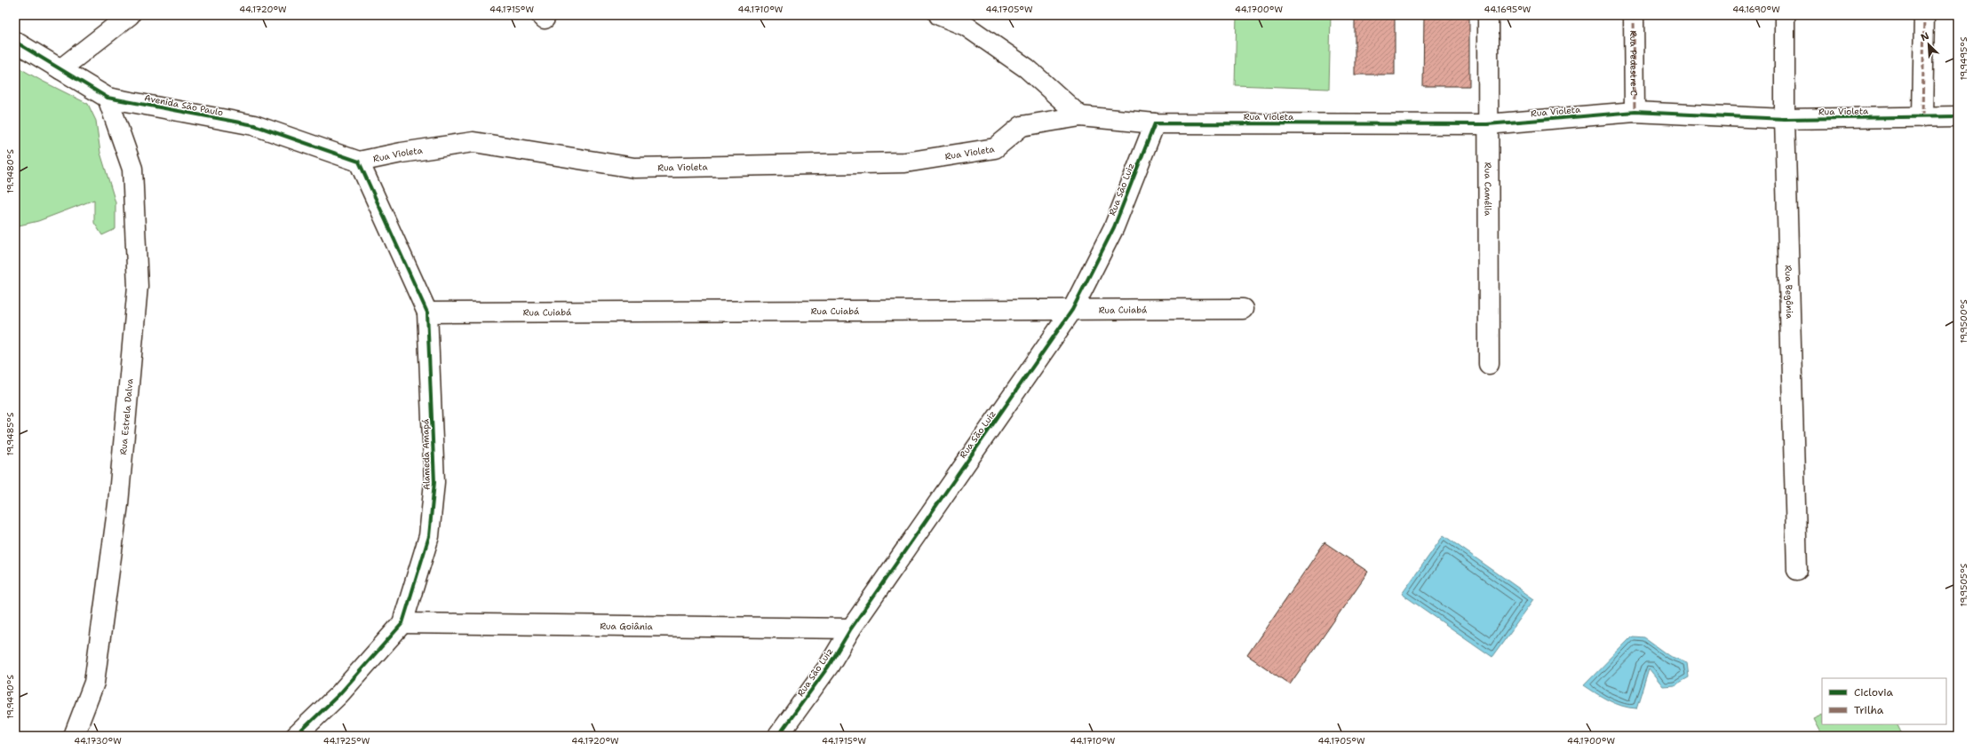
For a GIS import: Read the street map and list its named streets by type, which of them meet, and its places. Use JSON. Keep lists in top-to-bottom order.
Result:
{
  "streets": {
    "street": [
      "Rua Pedestre-C",
      "Avenida São Paulo",
      "Rua Violeta",
      "Rua São Luiz",
      "Rua Camélia",
      "Rua Begônia",
      "Rua Cuiabá",
      "Rua Estrela Dalva",
      "Alameda Amapá",
      "Rua Goiânia"
    ]
  },
  "crossings": [
    ["Rua Pedestre-C", "Rua Violeta"],
    ["Avenida São Paulo", "Rua Violeta"],
    ["Avenida São Paulo", "Rua Estrela Dalva"],
    ["Avenida São Paulo", "Alameda Amapá"],
    ["Rua Violeta", "Rua São Luiz"],
    ["Rua Violeta", "Rua Camélia"],
    ["Rua Violeta", "Rua Begônia"],
    ["Rua Violeta", "Alameda Amapá"],
    ["Rua São Luiz", "Rua Cuiabá"],
    ["Rua São Luiz", "Rua Goiânia"],
    ["Rua Cuiabá", "Alameda Amapá"],
    ["Alameda Amapá", "Rua Goiânia"]
  ],
  "legend": ["Ciclovia", "Trilha"],
  "north": "top left",
  "coordinates": [
    "44.1720°W",
    "44.1715°W",
    "44.1710°W",
    "44.1705°W",
    "44.1700°W",
    "44.1695°W",
    "44.1690°W",
    "19.9495°S",
    "19.9480°S",
    "19.9500°S",
    "19.9485°S",
    "19.9505°S",
    "19.9490°S",
    "44.1730°W",
    "44.1725°W"
  ]
}
